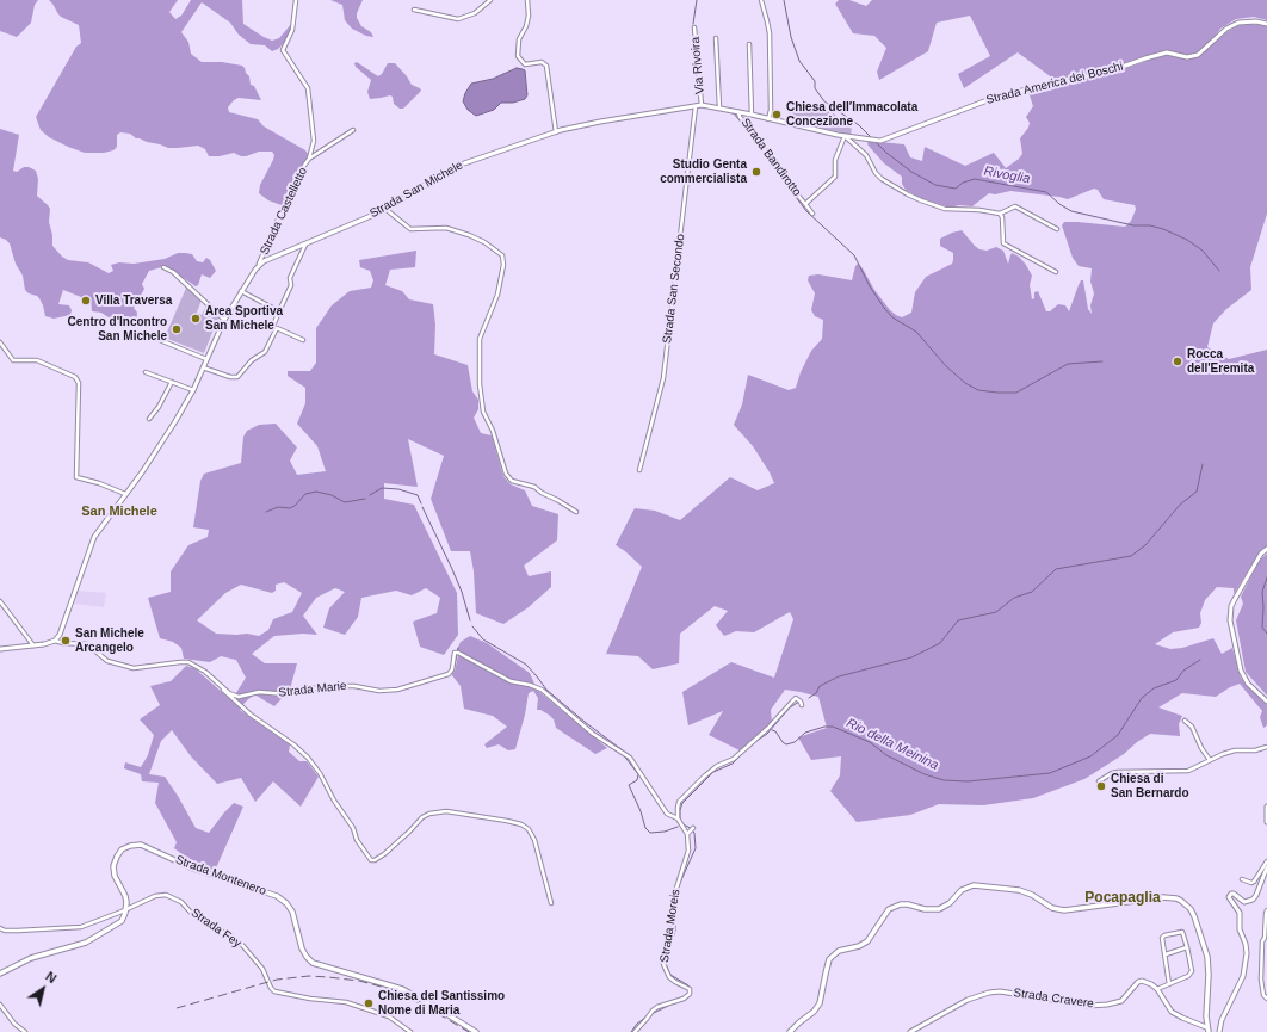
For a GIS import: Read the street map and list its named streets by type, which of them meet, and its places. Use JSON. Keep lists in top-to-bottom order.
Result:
{
  "streets": {
    "main road": ["Strada Montenero"],
    "street": [
      "Via Rivoira",
      "Strada America dei Boschi",
      "Strada Bandirotto",
      "Strada San Michele",
      "Strada Castelletto",
      "Strada San Secondo",
      "Strada Marie",
      "Strada Moreis",
      "Strada Fey",
      "Strada Cravere"
    ]
  },
  "crossings": [
    ["Via Rivoira", "Strada America dei Boschi"],
    ["Strada America dei Boschi", "Strada Bandirotto"],
    ["Strada America dei Boschi", "Strada San Michele"],
    ["Strada America dei Boschi", "Strada San Secondo"],
    ["Strada San Michele", "Strada Castelletto"],
    ["Strada San Michele", "Strada San Secondo"],
    ["Strada Montenero", "Strada Fey"]
  ],
  "districts": ["San Michele", "Pocapaglia"],
  "water": ["Rivoglia", "Rio della Meinina"],
  "places": [
    "Chiesa dell′Immacolata Concezione",
    "Studio Genta commercialista",
    "Villa Traversa",
    "Area Sportiva San Michele",
    "Centro d'Incontro San Michele",
    "Rocca dell'Eremita",
    "San Michele Arcangelo",
    "Chiesa di San Bernardo",
    "Chiesa del Santissimo Nome di Maria"
  ],
  "north": "top right"
}
